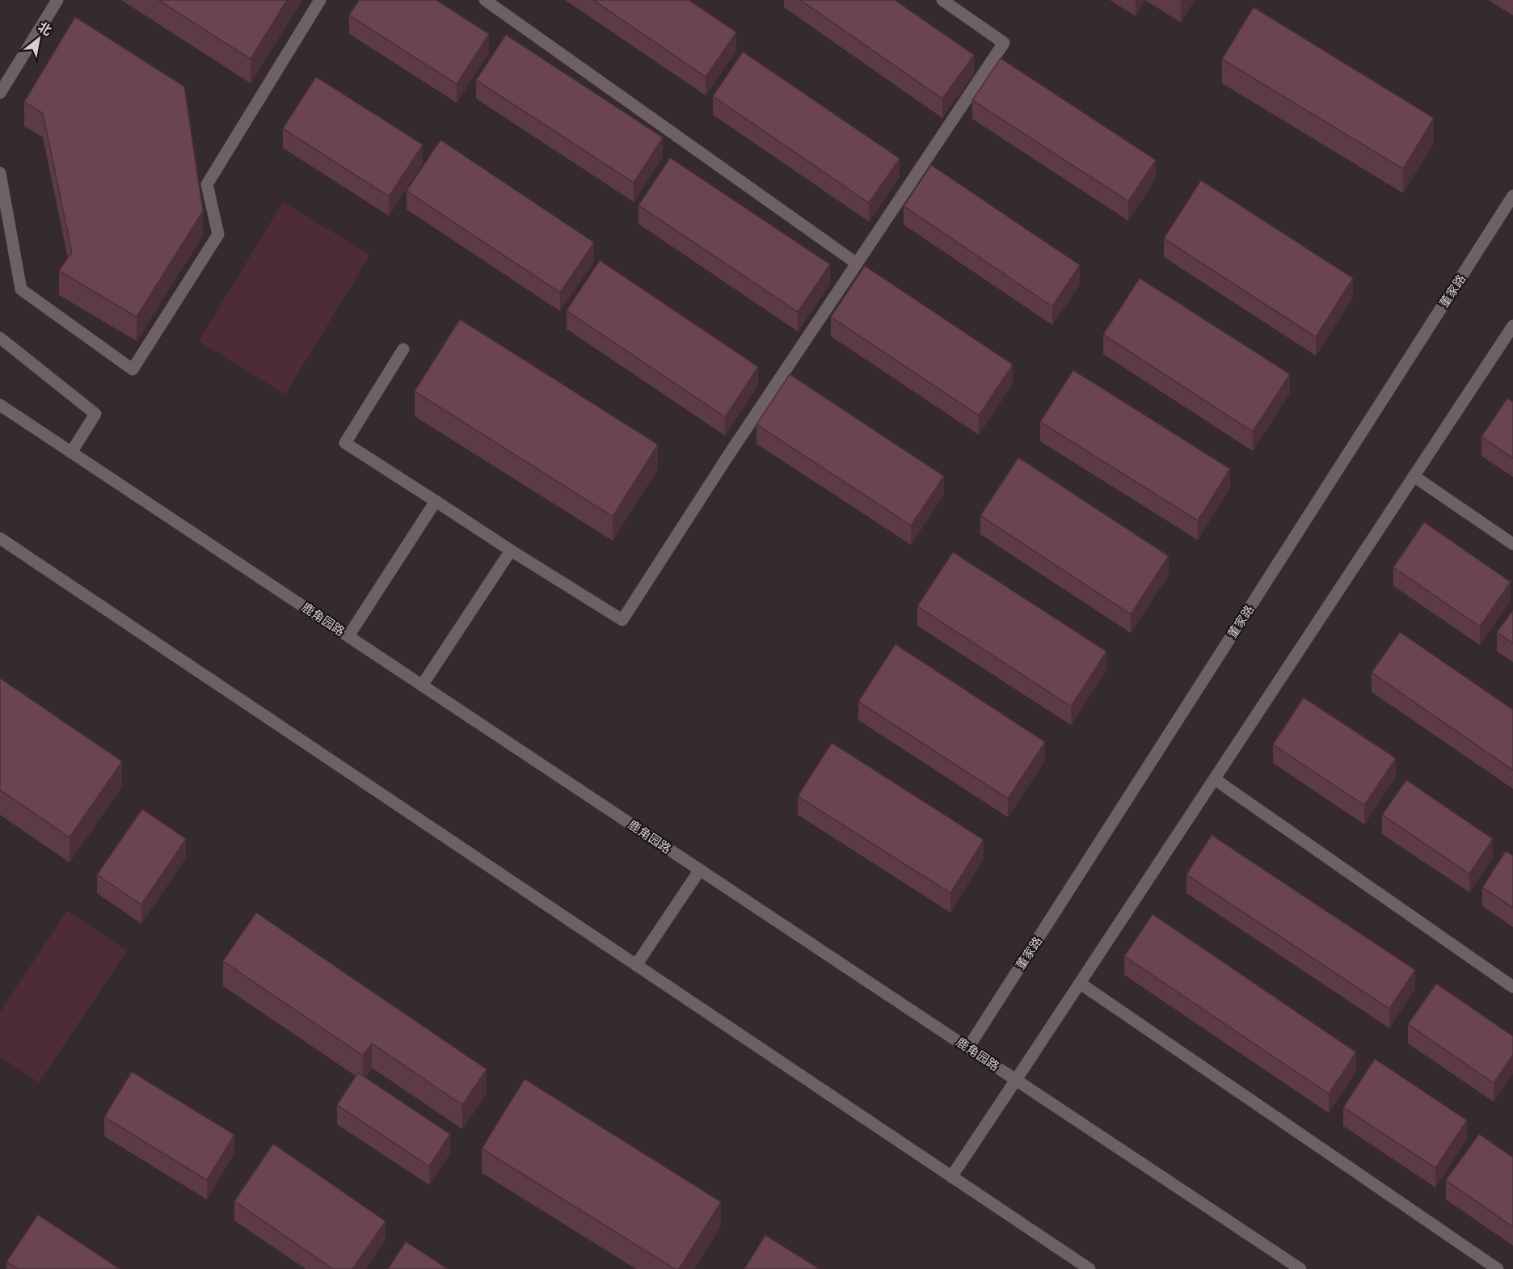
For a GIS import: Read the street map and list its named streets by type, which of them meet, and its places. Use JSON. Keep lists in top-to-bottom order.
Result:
{
  "streets": {
    "street": ["董家路", "鹿角园路"]
  },
  "crossings": [
    ["董家路", "鹿角园路"]
  ],
  "north": "top right"
}
